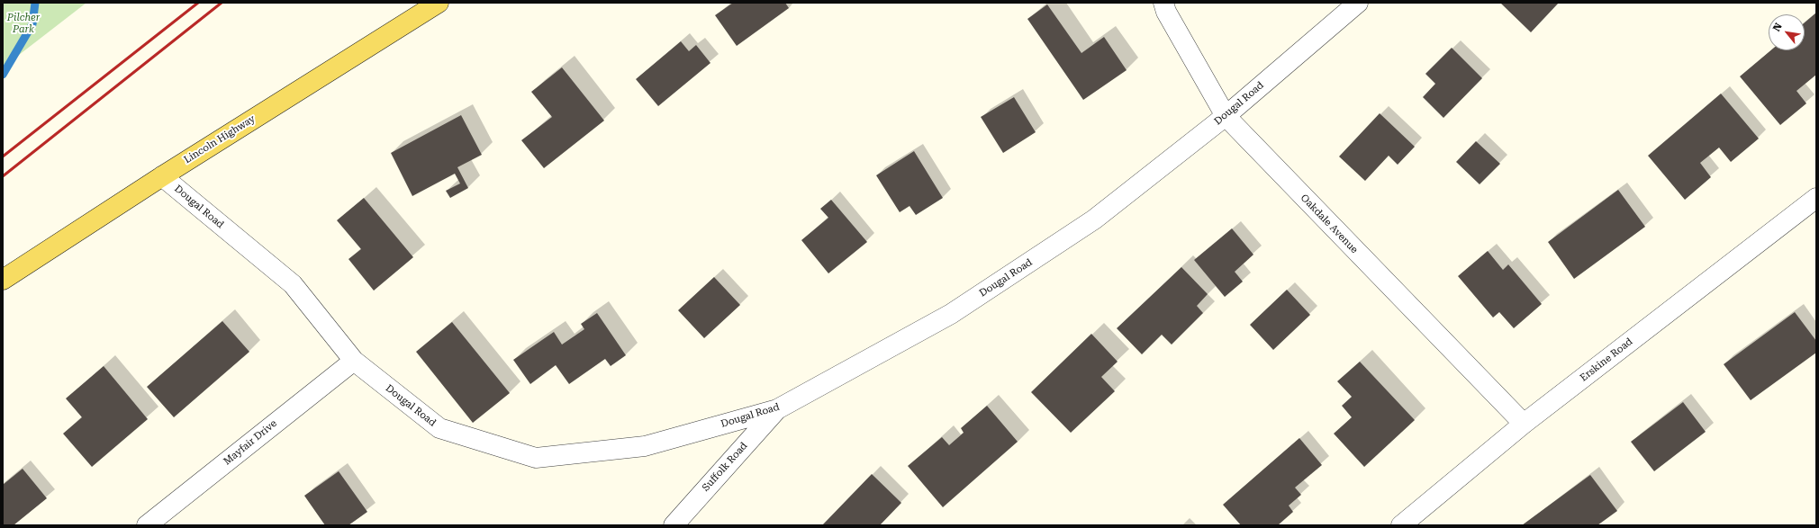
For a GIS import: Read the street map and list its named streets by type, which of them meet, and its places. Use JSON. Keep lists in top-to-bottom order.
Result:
{
  "streets": {
    "main road": ["Lincoln Highway"],
    "street": [
      "Dougal Road",
      "Oakdale Avenue",
      "Erskine Road",
      "Mayfair Drive",
      "Suffolk Road"
    ]
  },
  "crossings": [
    ["Dougal Road", "Lincoln Highway"],
    ["Dougal Road", "Oakdale Avenue"],
    ["Dougal Road", "Mayfair Drive"],
    ["Dougal Road", "Suffolk Road"],
    ["Oakdale Avenue", "Erskine Road"]
  ],
  "parks": ["Pilcher Park"],
  "north": "top left"
}
